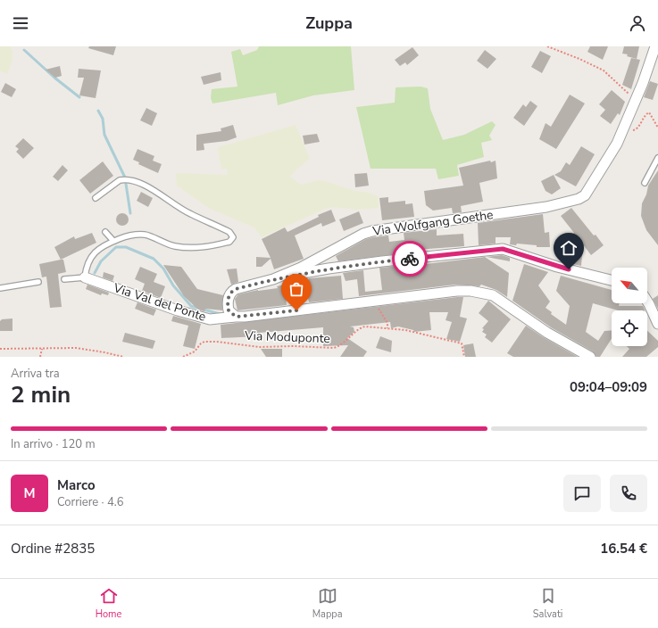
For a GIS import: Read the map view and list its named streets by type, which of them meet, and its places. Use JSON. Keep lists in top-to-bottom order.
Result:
{
  "streets": {
    "street": ["Via Wolfgang Goethe", "Via Val del Ponte"],
    "path": ["Via Moduponte"]
  },
  "crossings": [
    ["Via Wolfgang Goethe", "Via Val del Ponte"]
  ],
  "north": "top left",
  "page": {
    "header": "Zuppa",
    "heading": ["2 min", "Arriva tra", "09:04–09:09"],
    "panel": [
      "Marco",
      "Corriere · 4.6",
      "Ordine #2835",
      "16.54 €"
    ],
    "bar": "In arrivo · 120 m",
    "round": "M",
    "tabs": ["Home", "Mappa", "Salvati"]
  }
}
